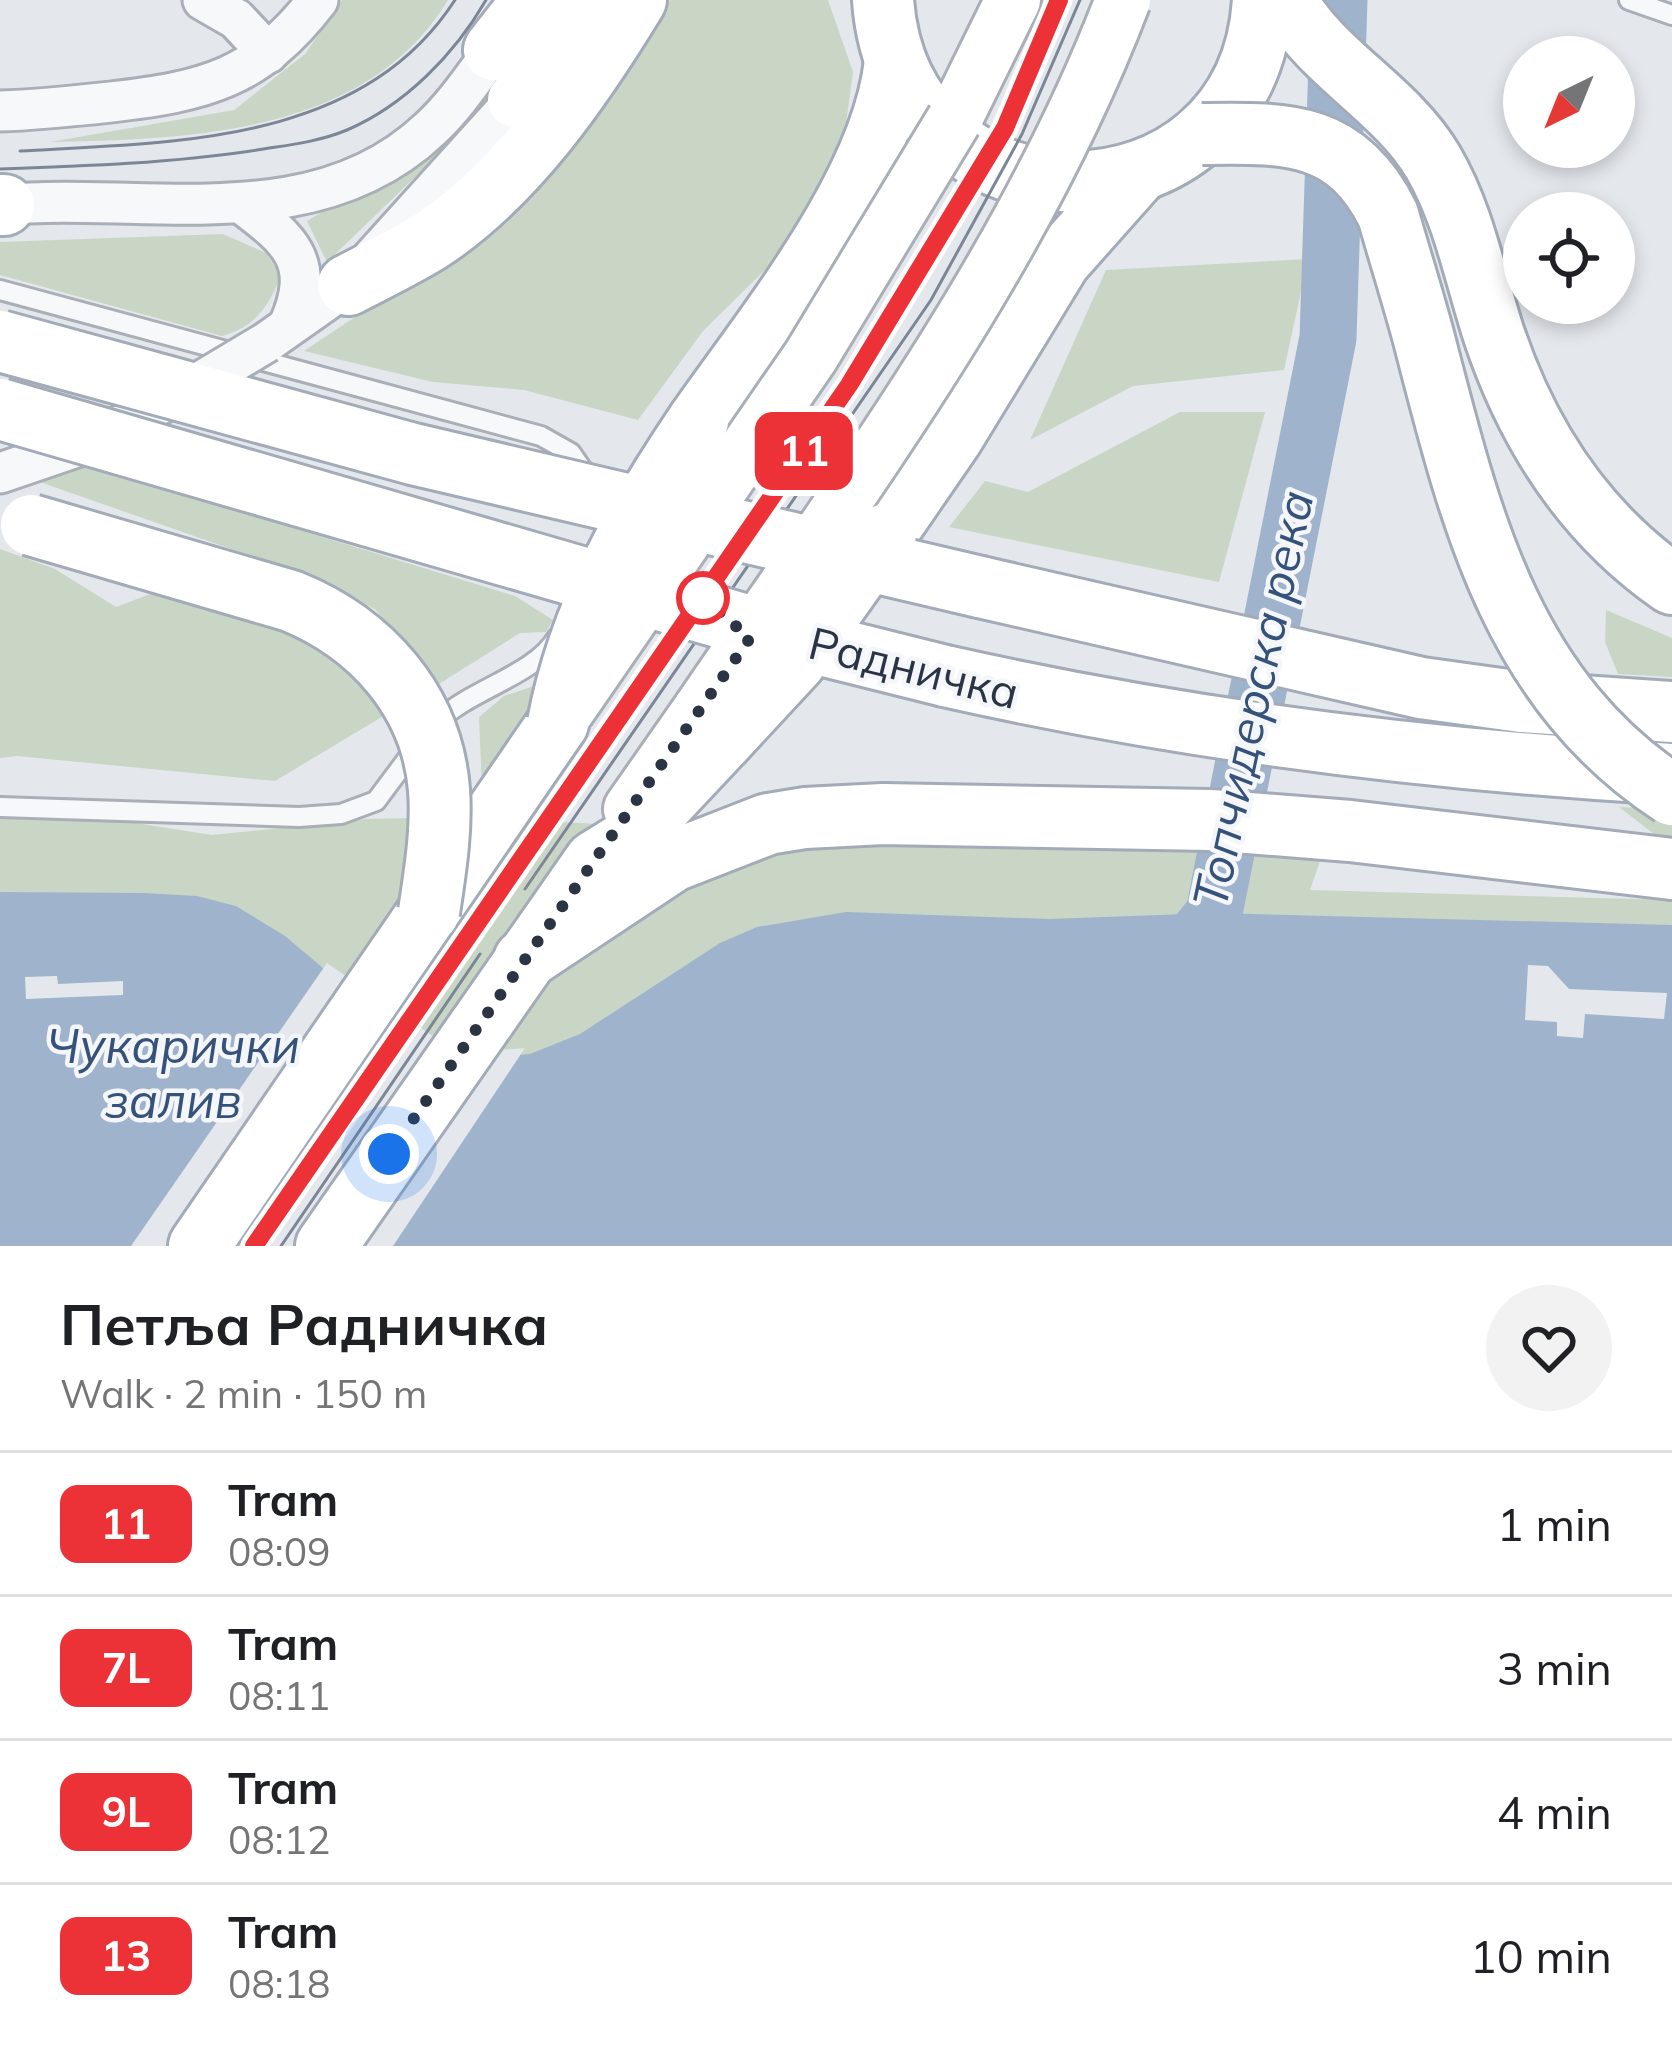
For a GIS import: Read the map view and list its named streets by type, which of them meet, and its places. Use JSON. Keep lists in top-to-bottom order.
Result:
{
  "streets": {
    "main road": ["Радничка"]
  },
  "water": ["Топчидерска река", "Чукарички залив"],
  "lines": ["tram line 11"],
  "north": "bottom left",
  "page": {
    "on_map": "11",
    "heading": ["Петља Радничка", "Walk · 2 min · 150 m"],
    "list": [
      {
        "mark": "11",
        "name": "Tram",
        "note": "08:09",
        "value": "1 min"
      },
      {
        "mark": "7L",
        "name": "Tram",
        "note": "08:11",
        "value": "3 min"
      },
      {
        "mark": "9L",
        "name": "Tram",
        "note": "08:12",
        "value": "4 min"
      },
      {
        "mark": "13",
        "name": "Tram",
        "note": "08:18",
        "value": "10 min"
      }
    ]
  }
}
